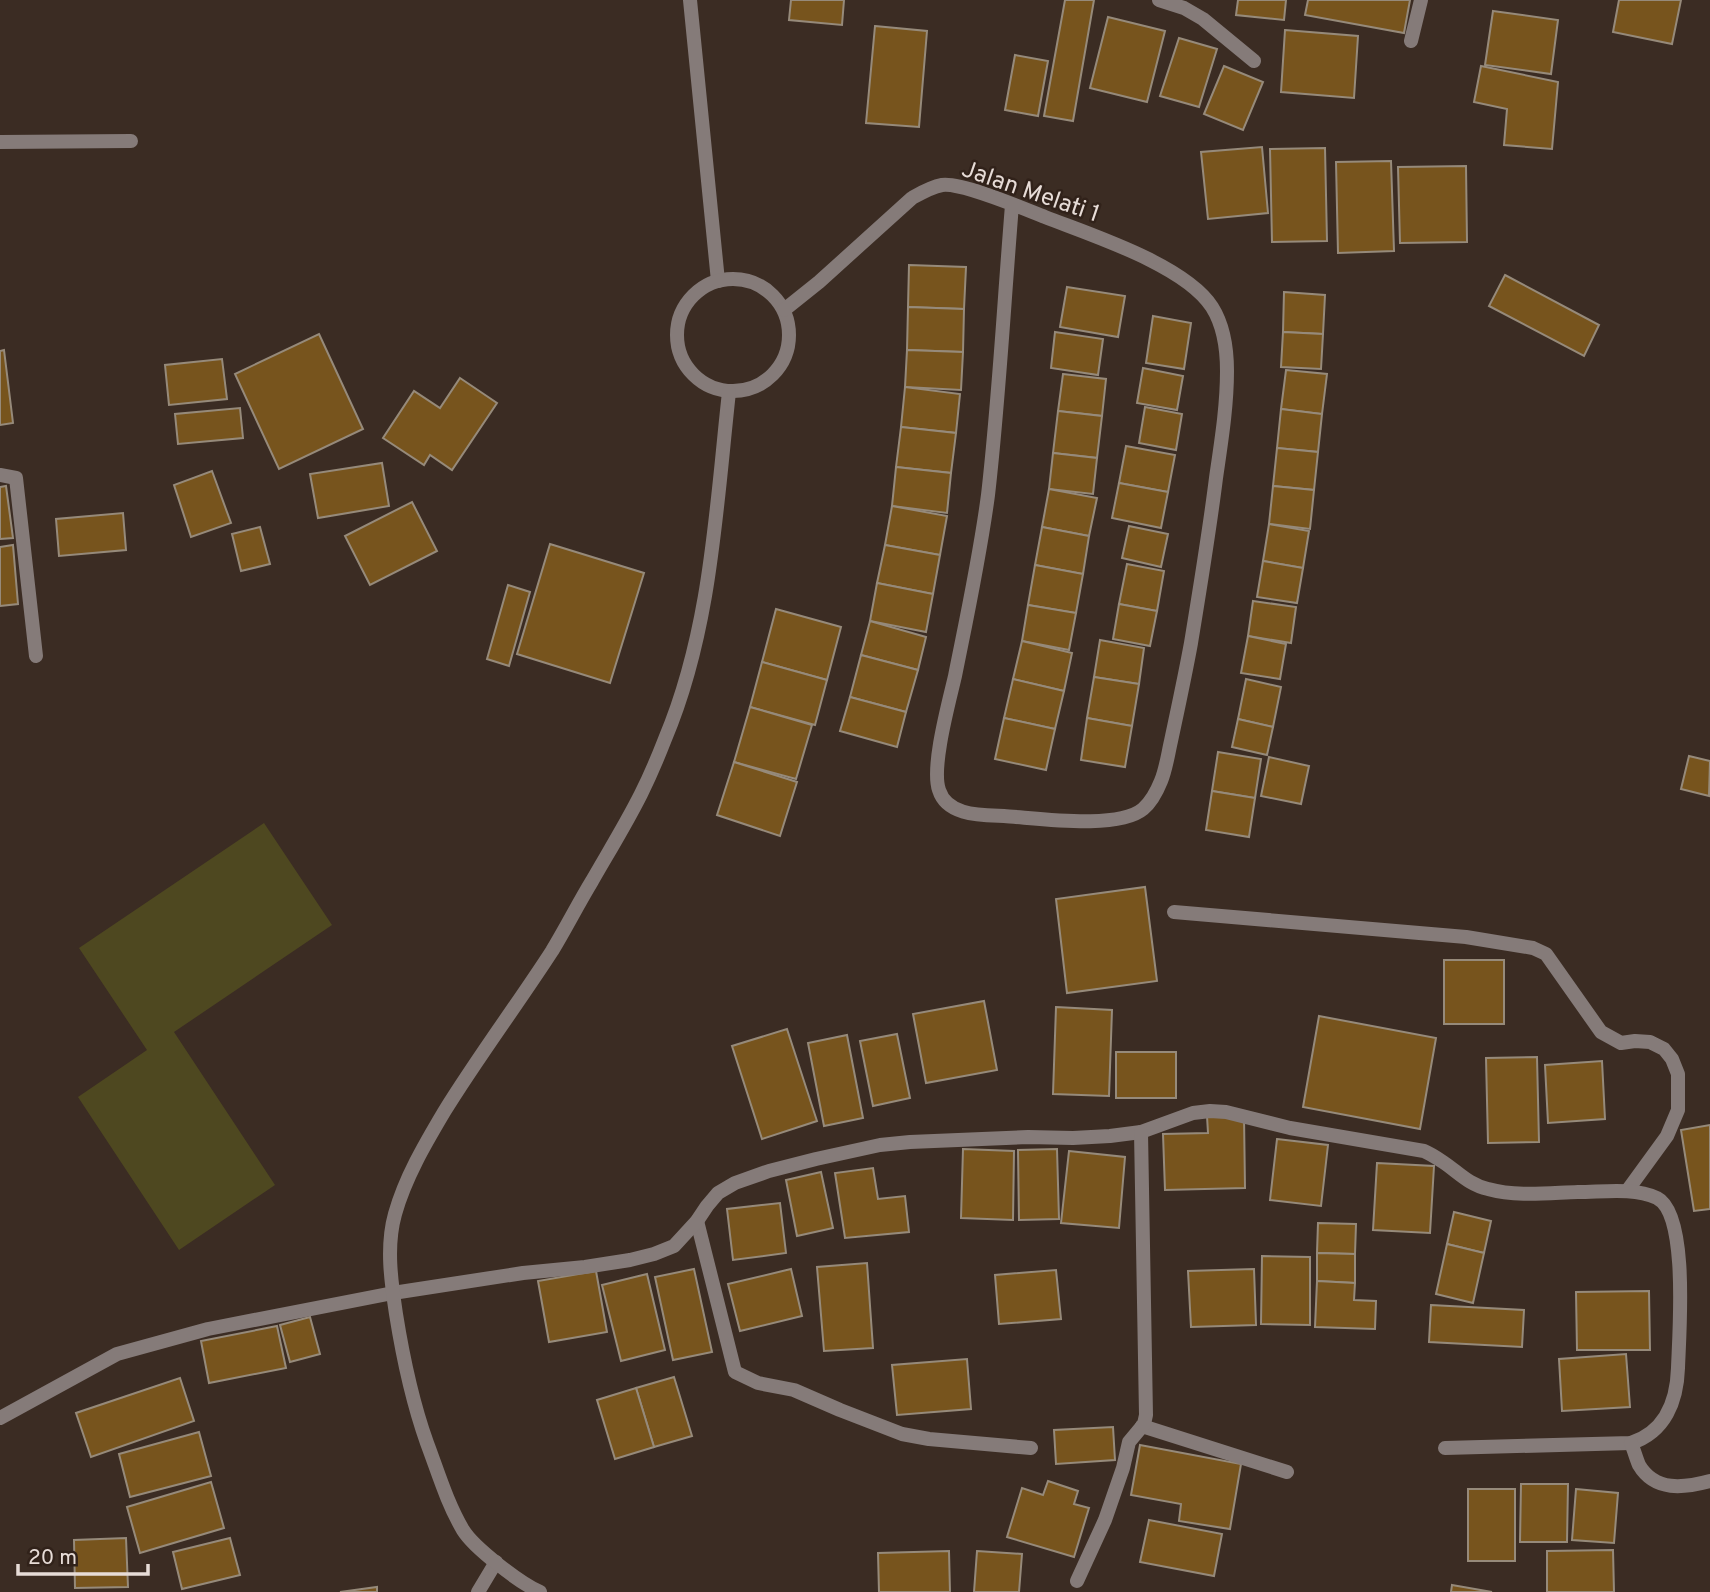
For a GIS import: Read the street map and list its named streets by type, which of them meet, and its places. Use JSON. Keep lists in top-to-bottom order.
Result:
{
  "streets": {
    "street": ["Jalan Melati 1"]
  },
  "scale_bar": "20 m"
}
